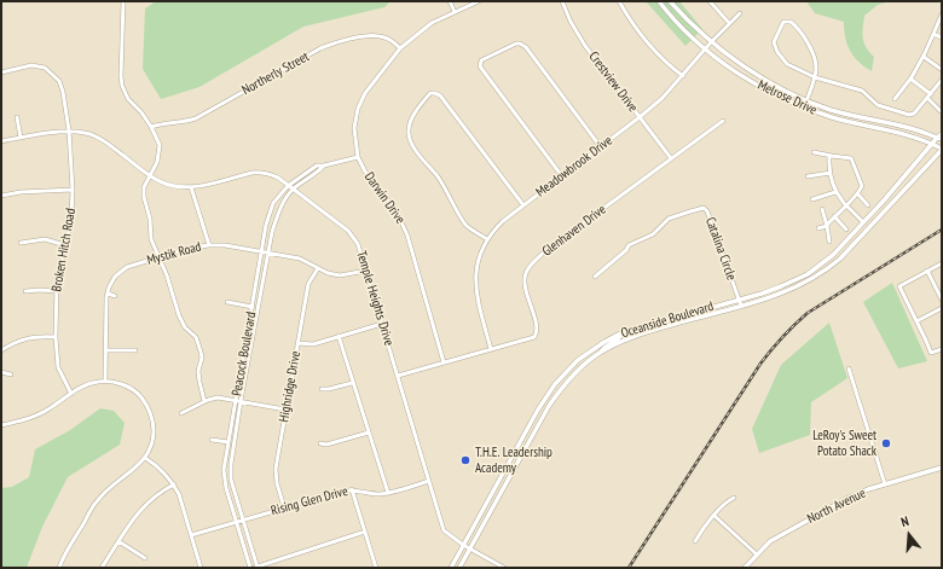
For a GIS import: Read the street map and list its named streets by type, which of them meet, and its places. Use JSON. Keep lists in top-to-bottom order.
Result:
{
  "streets": {
    "main road": ["Melrose Drive", "Oceanside Boulevard", "North Avenue"],
    "street": [
      "Northerly Street",
      "Crestview Drive",
      "Meadowbrook Drive",
      "Darwin Drive",
      "Glenhaven Drive",
      "Catalina Circle",
      "Broken Hitch Road",
      "Mystik Road",
      "Temple Heights Drive",
      "Peacock Boulevard",
      "Highridge Drive",
      "Rising Glen Drive"
    ]
  },
  "crossings": [
    ["Northerly Street", "Darwin Drive"],
    ["Crestview Drive", "Meadowbrook Drive"],
    ["Crestview Drive", "Glenhaven Drive"],
    ["Melrose Drive", "Meadowbrook Drive"],
    ["Melrose Drive", "Oceanside Boulevard"],
    ["Meadowbrook Drive", "Glenhaven Drive"],
    ["Darwin Drive", "Glenhaven Drive"],
    ["Darwin Drive", "Peacock Boulevard"],
    ["Glenhaven Drive", "Temple Heights Drive"],
    ["Catalina Circle", "Oceanside Boulevard"],
    ["Broken Hitch Road", "Temple Heights Drive"],
    ["Mystik Road", "Temple Heights Drive"],
    ["Mystik Road", "Peacock Boulevard"],
    ["Mystik Road", "Highridge Drive"],
    ["Temple Heights Drive", "Oceanside Boulevard"],
    ["Temple Heights Drive", "Peacock Boulevard"],
    ["Temple Heights Drive", "Rising Glen Drive"],
    ["Peacock Boulevard", "Rising Glen Drive"],
    ["Highridge Drive", "Rising Glen Drive"]
  ],
  "places": ["LeRoy's Sweet Potato Shack", "T.H.E. Leadership Academy"],
  "north": "top"
}
